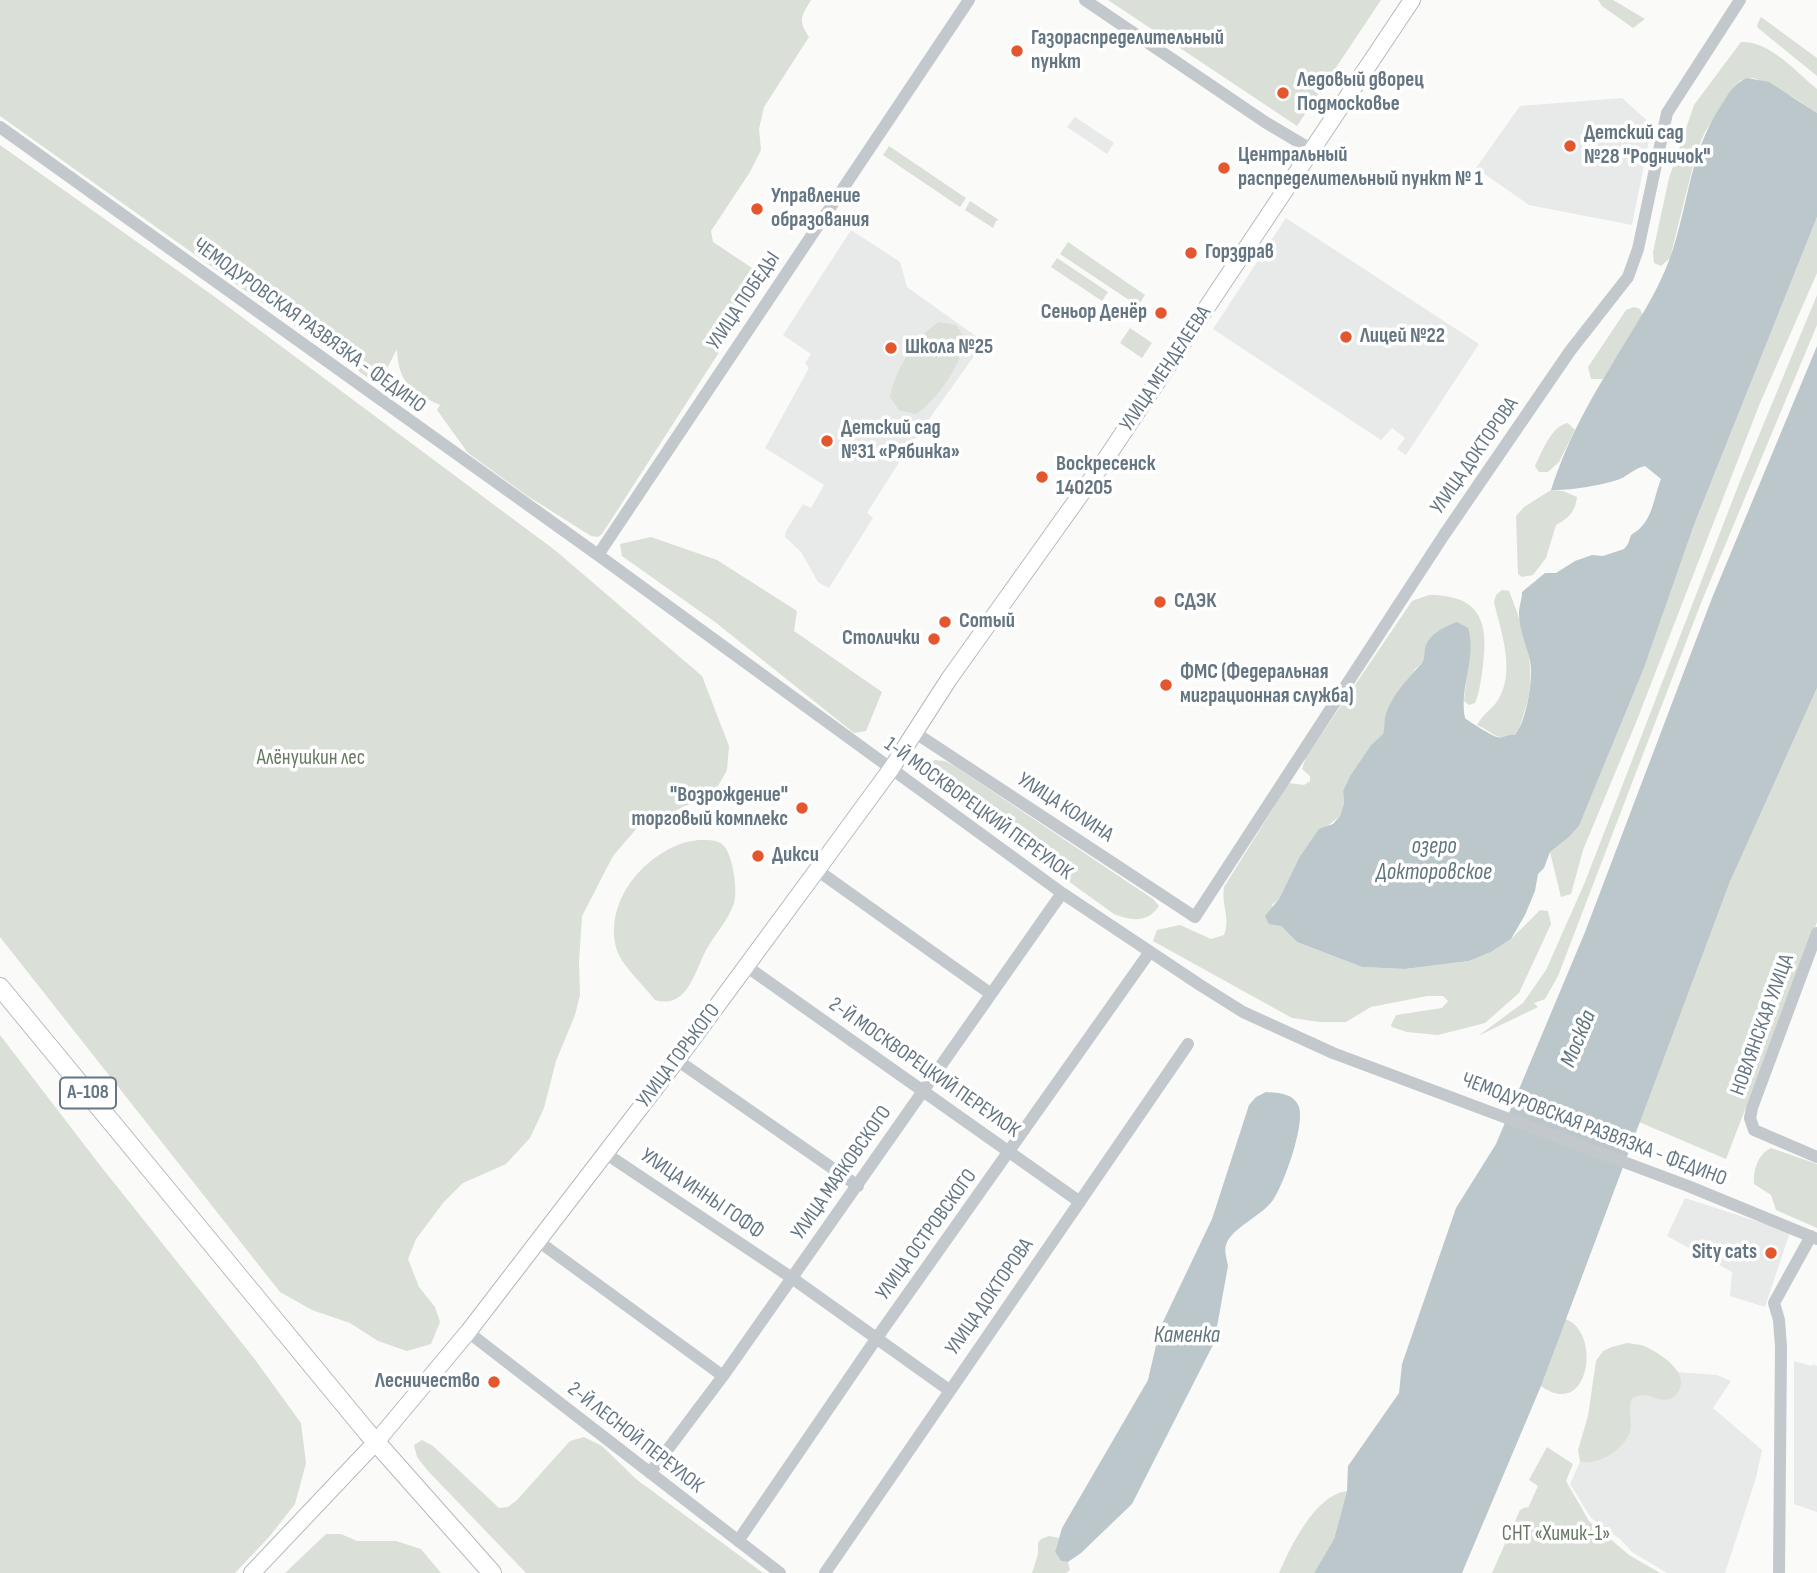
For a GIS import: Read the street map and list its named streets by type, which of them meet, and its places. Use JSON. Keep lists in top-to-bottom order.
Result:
{
  "streets": {
    "highway": ["А-108"],
    "main road": ["УЛИЦА МЕНДЕЛЕЕВА", "УЛИЦА ГОРЬКОГО"],
    "street": [
      "УЛИЦА ПОБЕДЫ",
      "ЧЕМОДУРОВСКАЯ РАЗВЯЗКА - ФЕДИНО",
      "УЛИЦА ДОКТОРОВА",
      "УЛИЦА КОЛИНА",
      "1-Й МОСКВОРЕЦКИЙ ПЕРЕУЛОК",
      "НОВЛЯНСКАЯ УЛИЦА",
      "2-Й МОСКВОРЕЦКИЙ ПЕРЕУЛОК",
      "УЛИЦА МАЯКОВСКОГО",
      "УЛИЦА ИННЫ ГОФФ",
      "УЛИЦА ОСТРОВСКОГО",
      "2-Й ЛЕСНОЙ ПЕРЕУЛОК"
    ]
  },
  "crossings": [
    ["УЛИЦА ПОБЕДЫ", "ЧЕМОДУРОВСКАЯ РАЗВЯЗКА - ФЕДИНО"],
    ["УЛИЦА ПОБЕДЫ", "1-Й МОСКВОРЕЦКИЙ ПЕРЕУЛОК"],
    ["ЧЕМОДУРОВСКАЯ РАЗВЯЗКА - ФЕДИНО", "1-Й МОСКВОРЕЦКИЙ ПЕРЕУЛОК"],
    ["УЛИЦА МЕНДЕЛЕЕВА", "УЛИЦА КОЛИНА"],
    ["УЛИЦА МЕНДЕЛЕЕВА", "1-Й МОСКВОРЕЦКИЙ ПЕРЕУЛОК"],
    ["УЛИЦА МЕНДЕЛЕЕВА", "УЛИЦА ГОРЬКОГО"],
    ["УЛИЦА ДОКТОРОВА", "УЛИЦА КОЛИНА"],
    ["УЛИЦА ДОКТОРОВА", "2-Й МОСКВОРЕЦКИЙ ПЕРЕУЛОК"],
    ["УЛИЦА ДОКТОРОВА", "УЛИЦА ИННЫ ГОФФ"],
    ["1-Й МОСКВОРЕЦКИЙ ПЕРЕУЛОК", "УЛИЦА ГОРЬКОГО"],
    ["1-Й МОСКВОРЕЦКИЙ ПЕРЕУЛОК", "УЛИЦА МАЯКОВСКОГО"],
    ["1-Й МОСКВОРЕЦКИЙ ПЕРЕУЛОК", "УЛИЦА ОСТРОВСКОГО"],
    ["УЛИЦА ГОРЬКОГО", "2-Й МОСКВОРЕЦКИЙ ПЕРЕУЛОК"],
    ["УЛИЦА ГОРЬКОГО", "А-108"],
    ["УЛИЦА ГОРЬКОГО", "УЛИЦА ИННЫ ГОФФ"],
    ["УЛИЦА ГОРЬКОГО", "2-Й ЛЕСНОЙ ПЕРЕУЛОК"],
    ["2-Й МОСКВОРЕЦКИЙ ПЕРЕУЛОК", "УЛИЦА МАЯКОВСКОГО"],
    ["2-Й МОСКВОРЕЦКИЙ ПЕРЕУЛОК", "УЛИЦА ОСТРОВСКОГО"],
    ["УЛИЦА МАЯКОВСКОГО", "УЛИЦА ИННЫ ГОФФ"],
    ["УЛИЦА МАЯКОВСКОГО", "2-Й ЛЕСНОЙ ПЕРЕУЛОК"],
    ["УЛИЦА ИННЫ ГОФФ", "УЛИЦА ОСТРОВСКОГО"],
    ["УЛИЦА ОСТРОВСКОГО", "2-Й ЛЕСНОЙ ПЕРЕУЛОК"]
  ],
  "water": ["озеро Докторовское", "Москва", "Каменка"],
  "parks": ["Алёнушкин лес", "СНТ «Химик-1»"],
  "places": [
    "Газораспределительный пункт",
    "Ледовый дворец Подмосковье",
    "Детский сад №28 \"Родничок\"",
    "Центральный распределительный пункт № 1",
    "Управление образования",
    "Горздрав",
    "Сеньор Денёр",
    "Лицей №22",
    "Школа №25",
    "Детский сад №31 «Рябинка»",
    "Воскресенск 140205",
    "СДЭК",
    "Сотый",
    "Столички",
    "ФМС (Федеральная миграционная служба)",
    "\"Возрождение\" торговый комплекс",
    "Дикси",
    "Sity cats",
    "Лесничество"
  ]
}
